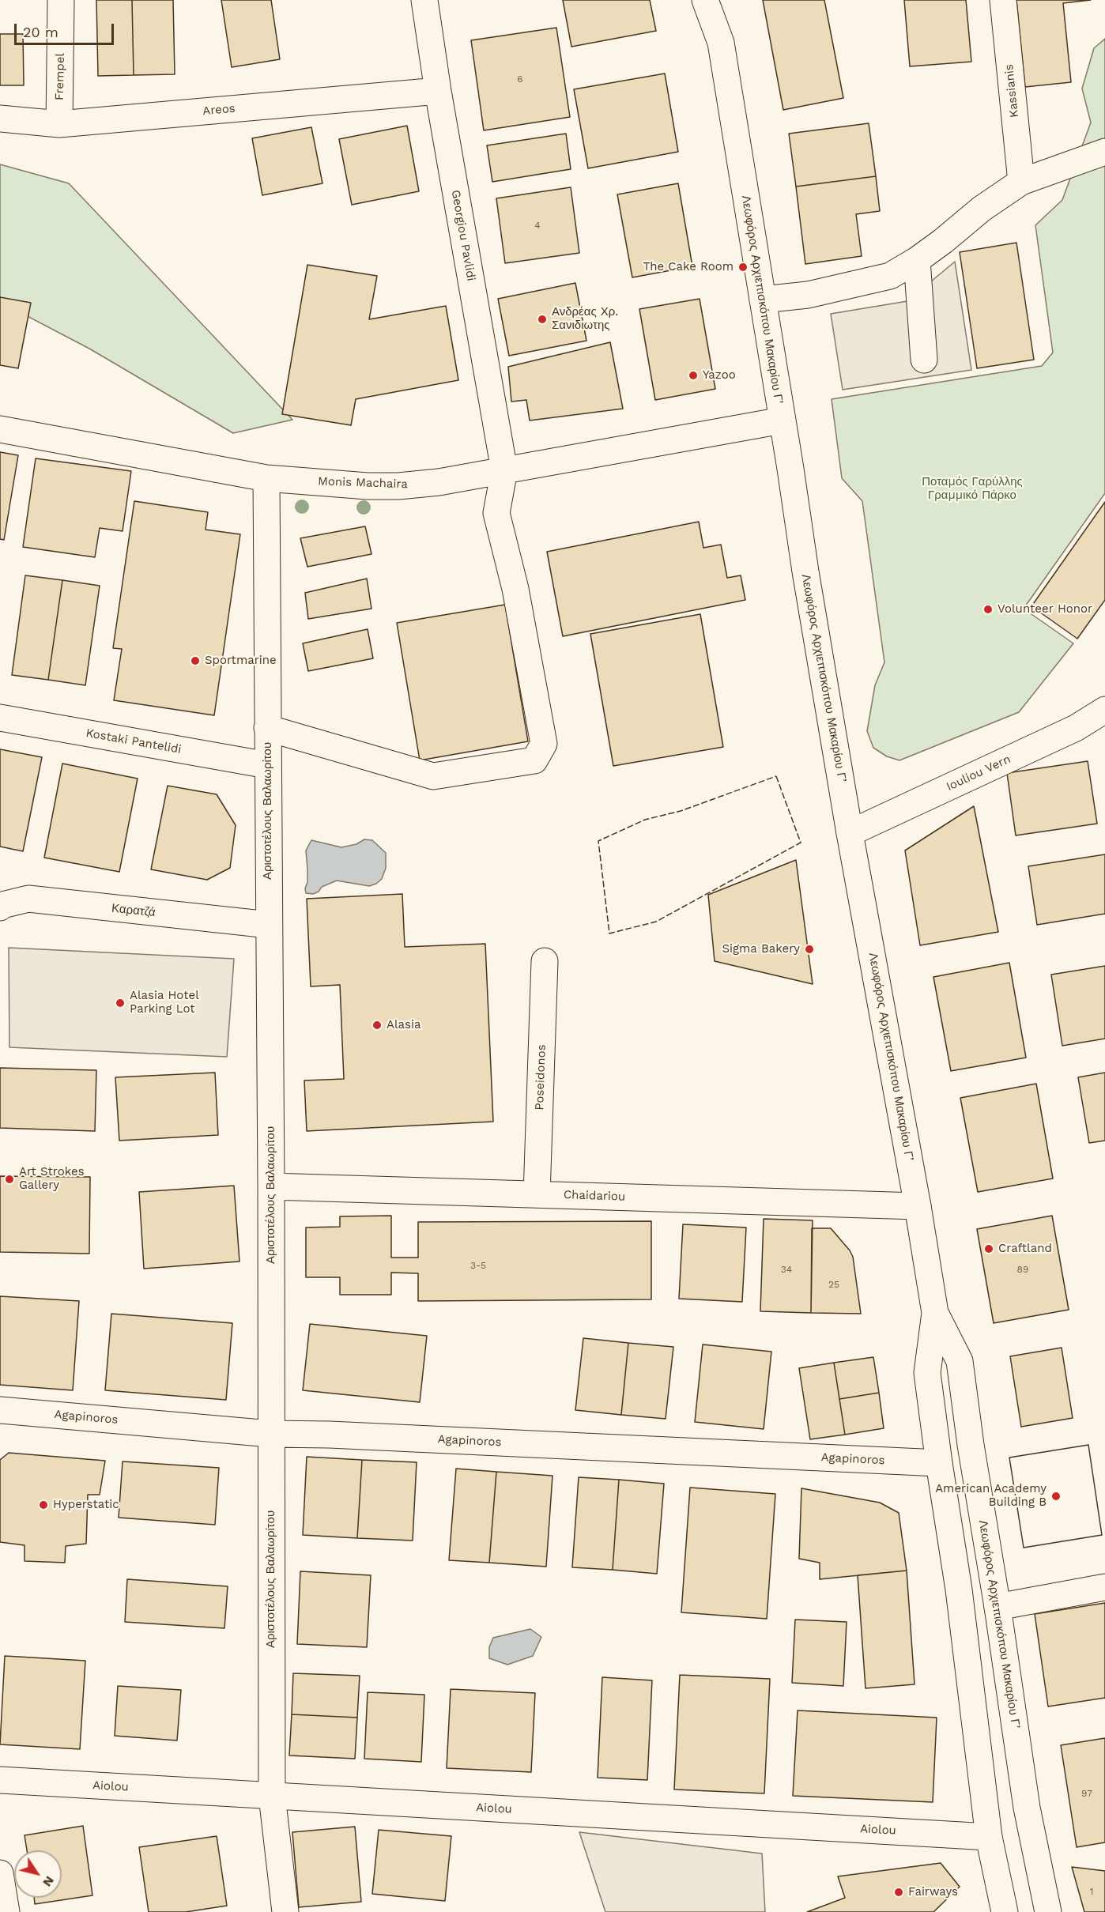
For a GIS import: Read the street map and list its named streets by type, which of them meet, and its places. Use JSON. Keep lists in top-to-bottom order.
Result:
{
  "streets": {
    "street": [
      "Frempel",
      "Kassianis",
      "Areos",
      "Georgiou Pavlidi",
      "Λεωφόρος Αρχιεπισκόπου Μακαρίου Γ’",
      "Monis Machaira",
      "Kostaki Pantelidi",
      "Iouliou Vern",
      "Αριστοτέλους Βαλαωρίτου",
      "Καρατζά",
      "Poseidonos",
      "Chaidariou",
      "Agapinoros",
      "Aiolou"
    ]
  },
  "crossings": [
    ["Frempel", "Areos"],
    ["Areos", "Georgiou Pavlidi"],
    ["Georgiou Pavlidi", "Monis Machaira"],
    ["Λεωφόρος Αρχιεπισκόπου Μακαρίου Γ’", "Monis Machaira"],
    ["Λεωφόρος Αρχιεπισκόπου Μακαρίου Γ’", "Iouliou Vern"],
    ["Λεωφόρος Αρχιεπισκόπου Μακαρίου Γ’", "Chaidariou"],
    ["Λεωφόρος Αρχιεπισκόπου Μακαρίου Γ’", "Agapinoros"],
    ["Λεωφόρος Αρχιεπισκόπου Μακαρίου Γ’", "Aiolou"],
    ["Monis Machaira", "Αριστοτέλους Βαλαωρίτου"],
    ["Kostaki Pantelidi", "Αριστοτέλους Βαλαωρίτου"],
    ["Αριστοτέλους Βαλαωρίτου", "Καρατζά"],
    ["Αριστοτέλους Βαλαωρίτου", "Chaidariou"],
    ["Αριστοτέλους Βαλαωρίτου", "Agapinoros"],
    ["Αριστοτέλους Βαλαωρίτου", "Aiolou"],
    ["Poseidonos", "Chaidariou"]
  ],
  "parks": ["Ποταμός Γαρύλλης Γραμμικό Πάρκο"],
  "places": [
    "The Cake Room",
    "Ανδρέας Χρ. Σανιδιωτης",
    "Yazoo",
    "Volunteer Honor",
    "Sportmarine",
    "Sigma Bakery",
    "Alasia Hotel Parking Lot",
    "Alasia",
    "Art Strokes Gallery",
    "Craftland",
    "American Academy Building B",
    "Hyperstatic",
    "Fairways"
  ],
  "house_numbers": [
    "6",
    "4",
    "3-5",
    "34",
    "89",
    "25",
    "97",
    "1"
  ],
  "scale_bar": "20 m",
  "north": "bottom right"
}
